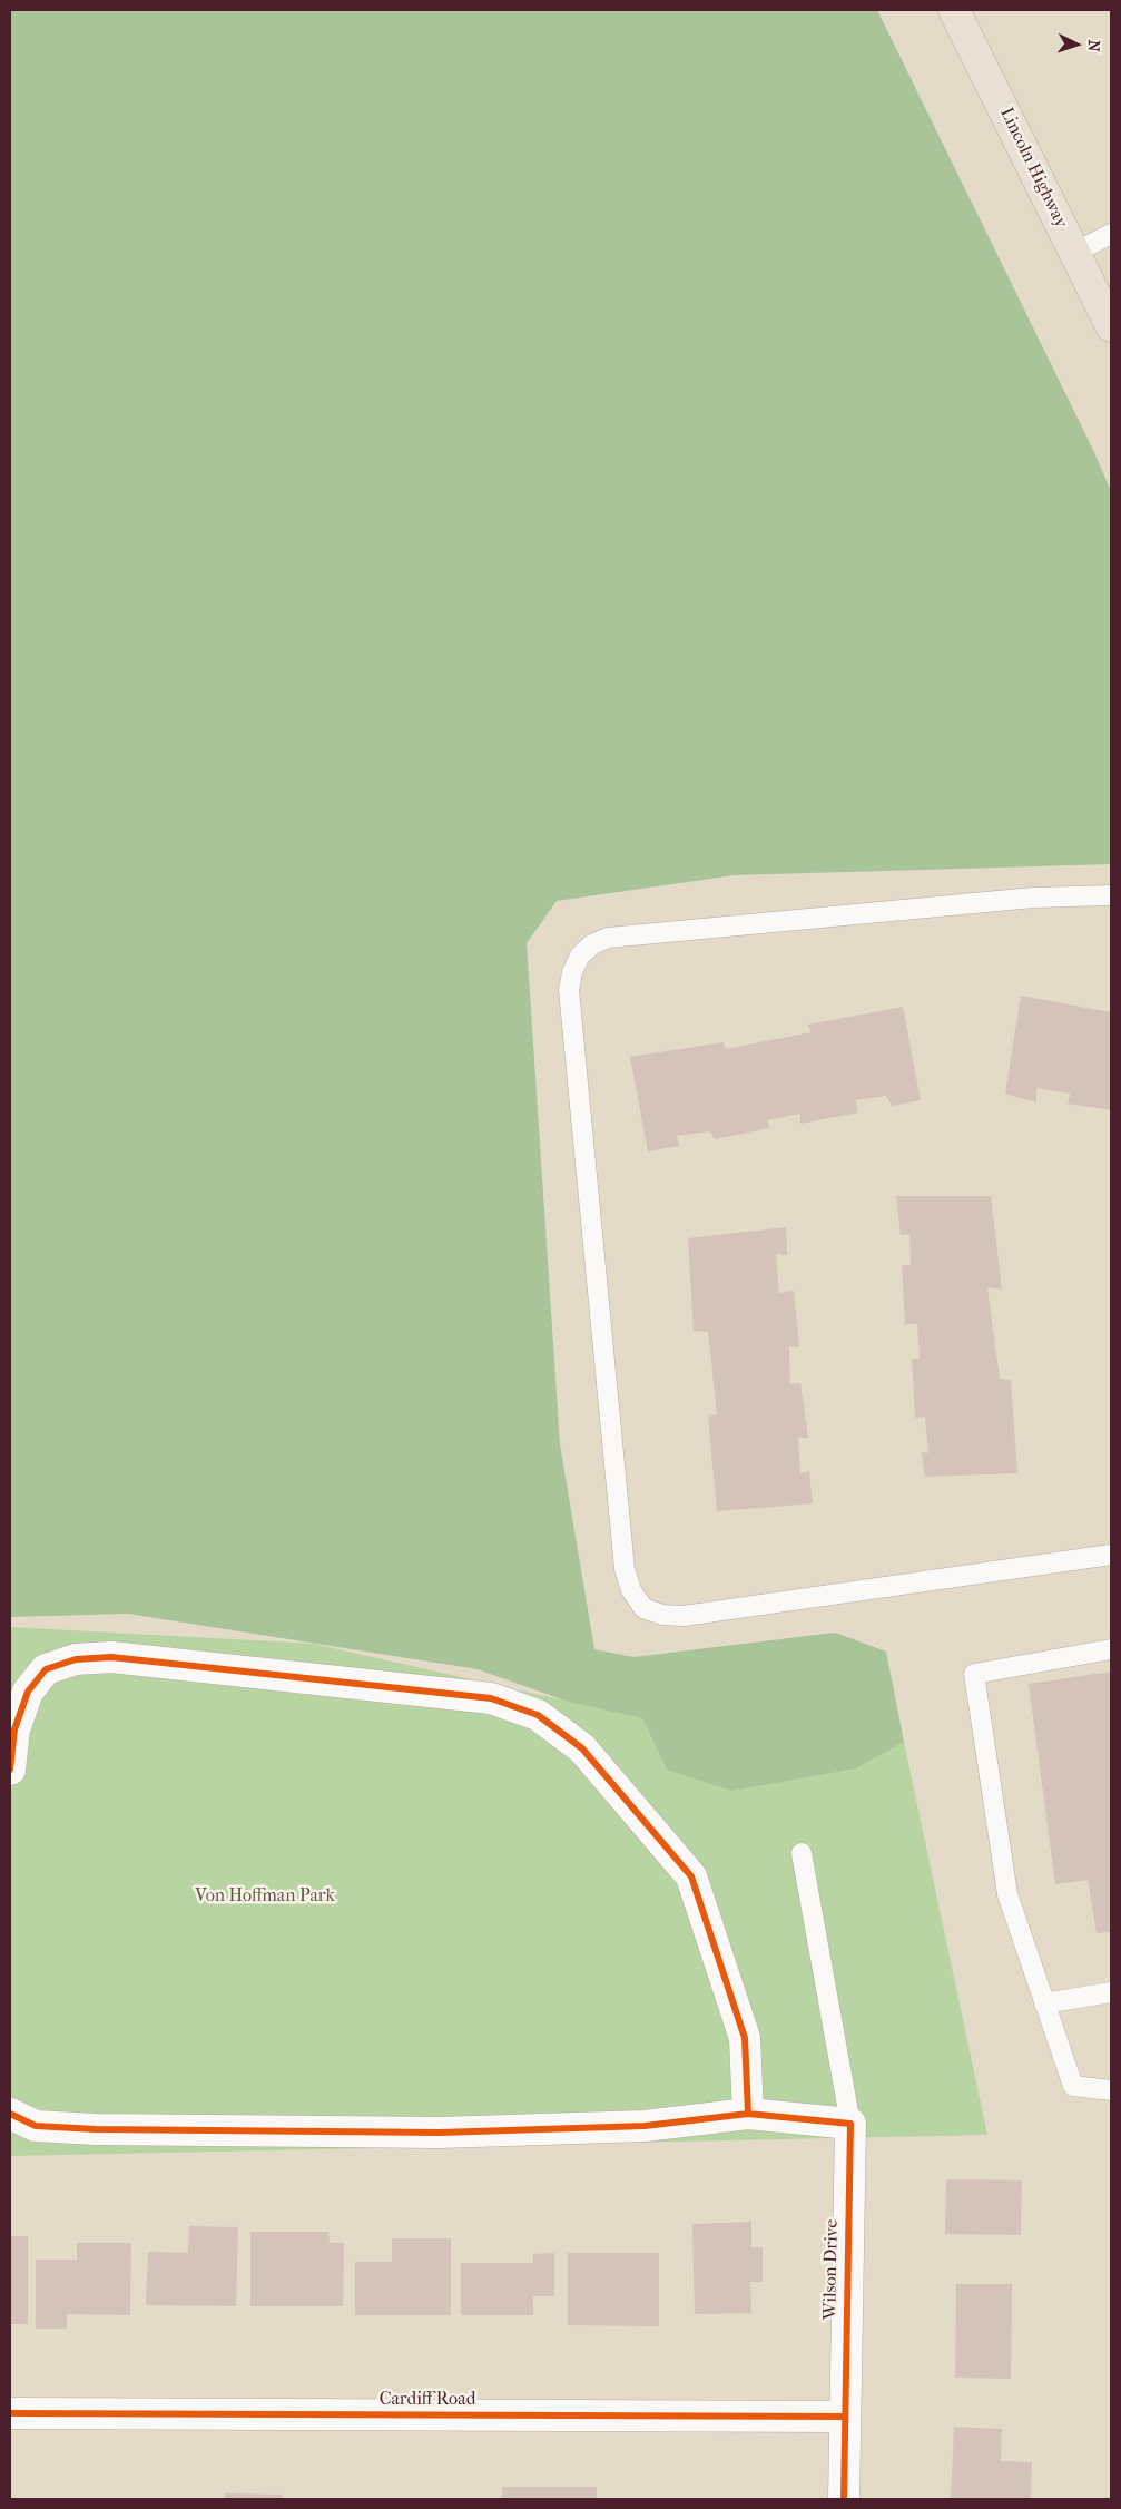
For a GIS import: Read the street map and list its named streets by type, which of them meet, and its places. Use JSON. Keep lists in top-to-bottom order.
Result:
{
  "streets": {
    "main road": ["Lincoln Highway"],
    "street": ["Wilson Drive", "Cardiff Road"]
  },
  "crossings": [
    ["Wilson Drive", "Cardiff Road"]
  ],
  "parks": ["Von Hoffman Park"],
  "north": "right"
}
